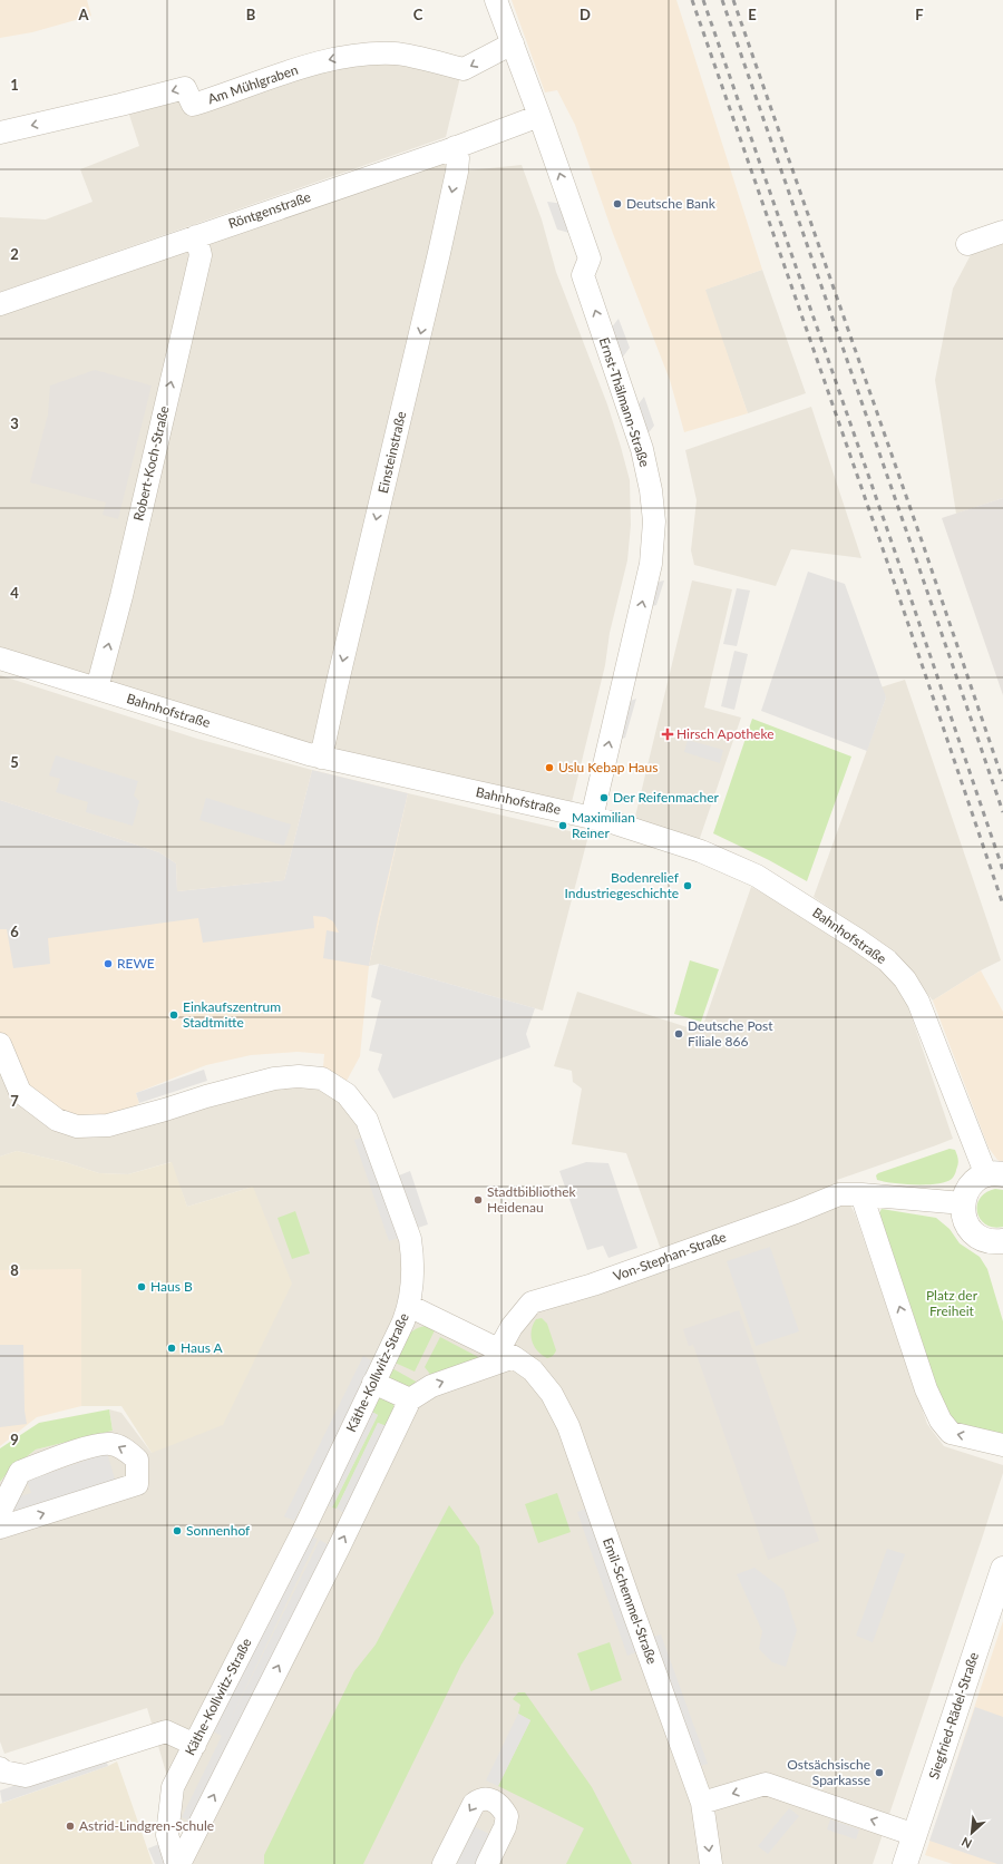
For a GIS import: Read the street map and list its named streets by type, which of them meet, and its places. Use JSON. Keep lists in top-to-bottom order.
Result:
{
  "streets": {
    "street": [
      "Am Mühlgraben",
      "Röntgenstraße",
      "Ernst-Thälmann-Straße",
      "Einsteinstraße",
      "Robert-Koch-Straße",
      "Bahnhofstraße",
      "Von-Stephan-Straße",
      "Käthe-Kollwitz-Straße",
      "Emil-Schemmel-Straße",
      "Siegfried-Rädel-Straße"
    ]
  },
  "crossings": [
    ["Am Mühlgraben", "Ernst-Thälmann-Straße"],
    ["Röntgenstraße", "Ernst-Thälmann-Straße"],
    ["Röntgenstraße", "Einsteinstraße"],
    ["Röntgenstraße", "Robert-Koch-Straße"],
    ["Ernst-Thälmann-Straße", "Bahnhofstraße"],
    ["Einsteinstraße", "Bahnhofstraße"],
    ["Robert-Koch-Straße", "Bahnhofstraße"],
    ["Von-Stephan-Straße", "Emil-Schemmel-Straße"],
    ["Käthe-Kollwitz-Straße", "Emil-Schemmel-Straße"]
  ],
  "one_way": [
    "Am Mühlgraben",
    "Ernst-Thälmann-Straße",
    "Einsteinstraße",
    "Robert-Koch-Straße"
  ],
  "parks": ["Platz der Freiheit"],
  "places": {
    "other": [
      "Deutsche Bank",
      "Uslu Kebap Haus",
      "Der Reifenmacher",
      "Maximilian Reiner",
      "Bodenrelief Industriegeschichte",
      "REWE",
      "Einkaufszentrum Stadtmitte",
      "Deutsche Post Filiale 866",
      "Stadtbibliothek Heidenau",
      "Haus B",
      "Haus A",
      "Sonnenhof",
      "Ostsächsische Sparkasse",
      "Astrid-Lindgren-Schule"
    ],
    "health": ["Hirsch Apotheke"]
  },
  "north": "bottom left",
  "grid": {
    "columns": [
      "A",
      "B",
      "C",
      "D",
      "E",
      "F"
    ],
    "rows": [
      "1",
      "2",
      "3",
      "4",
      "5",
      "6",
      "7",
      "8",
      "9"
    ]
  }
}
